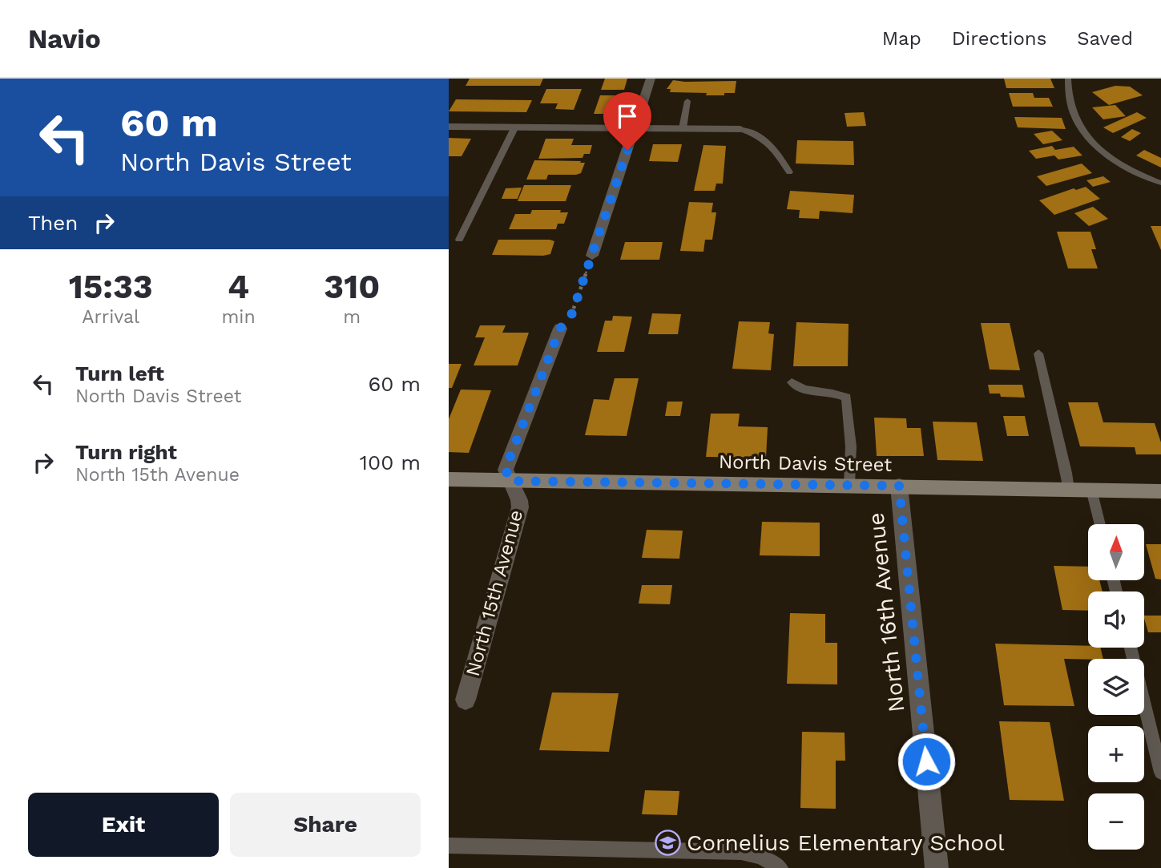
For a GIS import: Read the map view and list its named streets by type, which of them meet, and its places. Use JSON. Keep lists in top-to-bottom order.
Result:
{
  "streets": {
    "street": ["North Davis Street", "North 15th Avenue", "North 16th Avenue"]
  },
  "crossings": [
    ["North Davis Street", "North 15th Avenue"],
    ["North Davis Street", "North 16th Avenue"]
  ],
  "places": {
    "school or university": ["Cornelius Elementary School"]
  },
  "north": "top",
  "page": {
    "header": "Navio",
    "nav": ["Map", "Directions", "Saved"],
    "turn": ["60 m", "North Davis Street"],
    "then": "Then",
    "eta": [
      "15:33",
      "Arrival",
      "4",
      "min",
      "310",
      "m"
    ],
    "list": [
      {
        "name": "Turn left",
        "note": "North Davis Street",
        "value": "60 m"
      },
      {
        "name": "Turn right",
        "note": "North 15th Avenue",
        "value": "100 m"
      }
    ],
    "map_buttons": ["+", "−"],
    "buttons": ["Exit", "Share"]
  }
}
